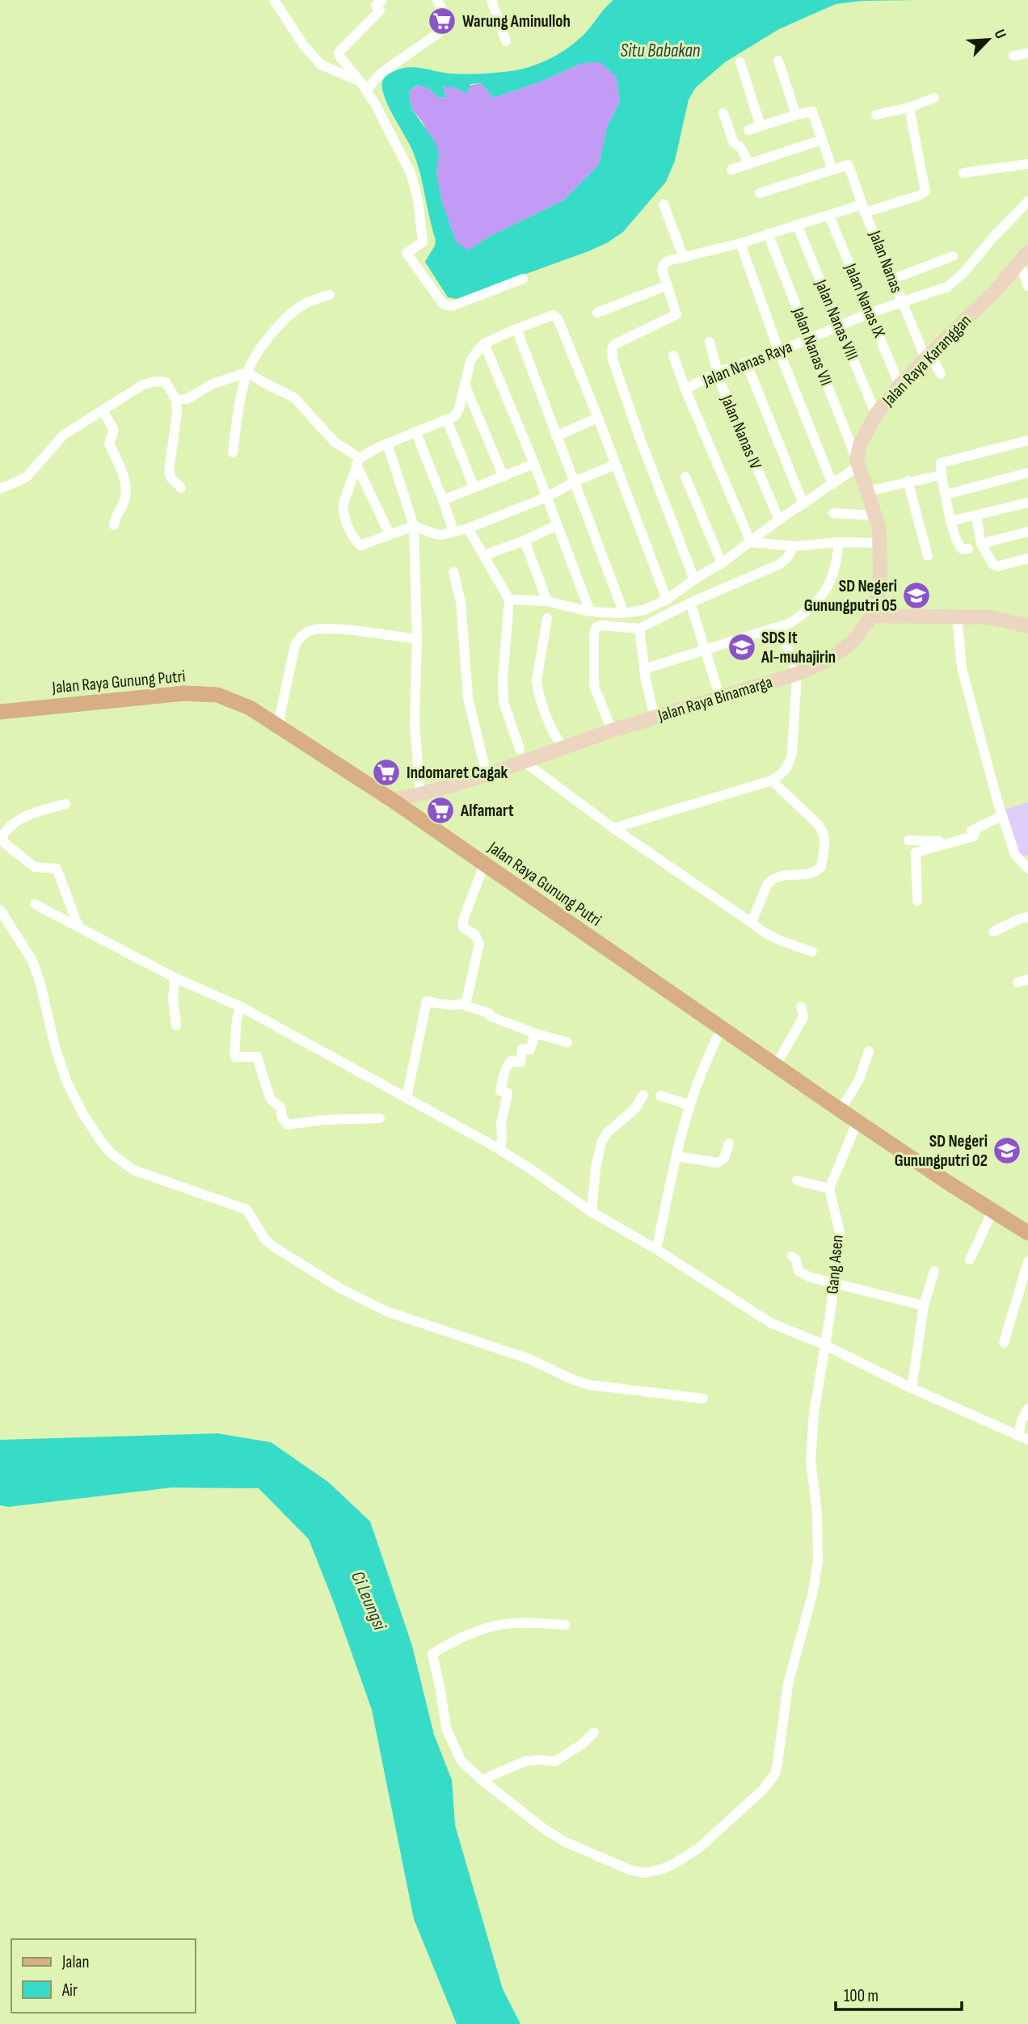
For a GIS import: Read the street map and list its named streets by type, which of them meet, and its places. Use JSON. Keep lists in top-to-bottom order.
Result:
{
  "streets": {
    "main road": ["Jalan Raya Gunung Putri"],
    "street": [
      "Jalan Nanas",
      "Jalan Nanas IX",
      "Jalan Nanas VIII",
      "Jalan Nanas VII",
      "Jalan Raya Karanggan",
      "Jalan Nanas Raya",
      "Jalan Nanas IV",
      "Jalan Raya Binamarga",
      "Gang Asen"
    ]
  },
  "crossings": [
    ["Jalan Nanas", "Jalan Raya Karanggan"],
    ["Jalan Nanas", "Jalan Nanas Raya"],
    ["Jalan Nanas IX", "Jalan Raya Karanggan"],
    ["Jalan Nanas IX", "Jalan Nanas Raya"],
    ["Jalan Nanas VIII", "Jalan Raya Karanggan"],
    ["Jalan Nanas VIII", "Jalan Nanas Raya"],
    ["Jalan Nanas VII", "Jalan Raya Karanggan"],
    ["Jalan Nanas VII", "Jalan Nanas Raya"],
    ["Jalan Nanas Raya", "Jalan Nanas IV"],
    ["Jalan Raya Gunung Putri", "Jalan Raya Binamarga"]
  ],
  "water": ["Situ Babakan", "Ci Leungsi"],
  "places": {
    "supermarket": ["Warung Aminulloh", "Indomaret Cagak", "Alfamart"],
    "school or university": ["SD Negeri Gunungputri 05", "SDS It Al-muhajirin", "SD Negeri Gunungputri 02"]
  },
  "legend": ["Jalan", "Air"],
  "scale_bar": "100 m",
  "north": "top right"
}
